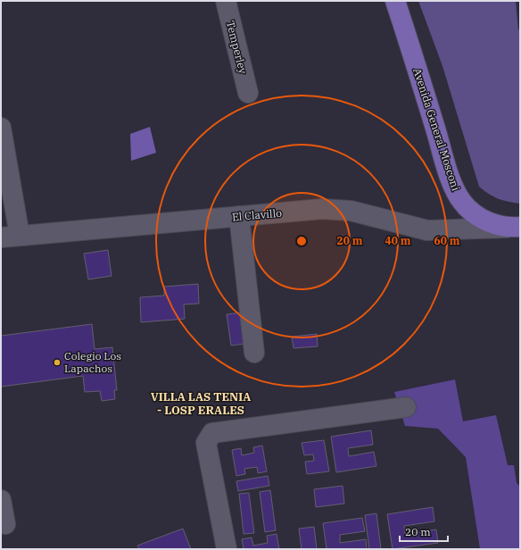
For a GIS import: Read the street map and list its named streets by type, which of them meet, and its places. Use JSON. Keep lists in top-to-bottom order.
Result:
{
  "streets": {
    "main road": ["Avenida General Mosconi"],
    "street": ["Temperley", "El Clavillo"]
  },
  "crossings": [
    ["Avenida General Mosconi", "El Clavillo"]
  ],
  "districts": ["VILLA LAS TENIA - LOSP ERALES"],
  "places": ["Colegio Los Lapachos"],
  "scale_bar": "20 m",
  "rings": ["20 m", "40 m", "60 m"]
}
